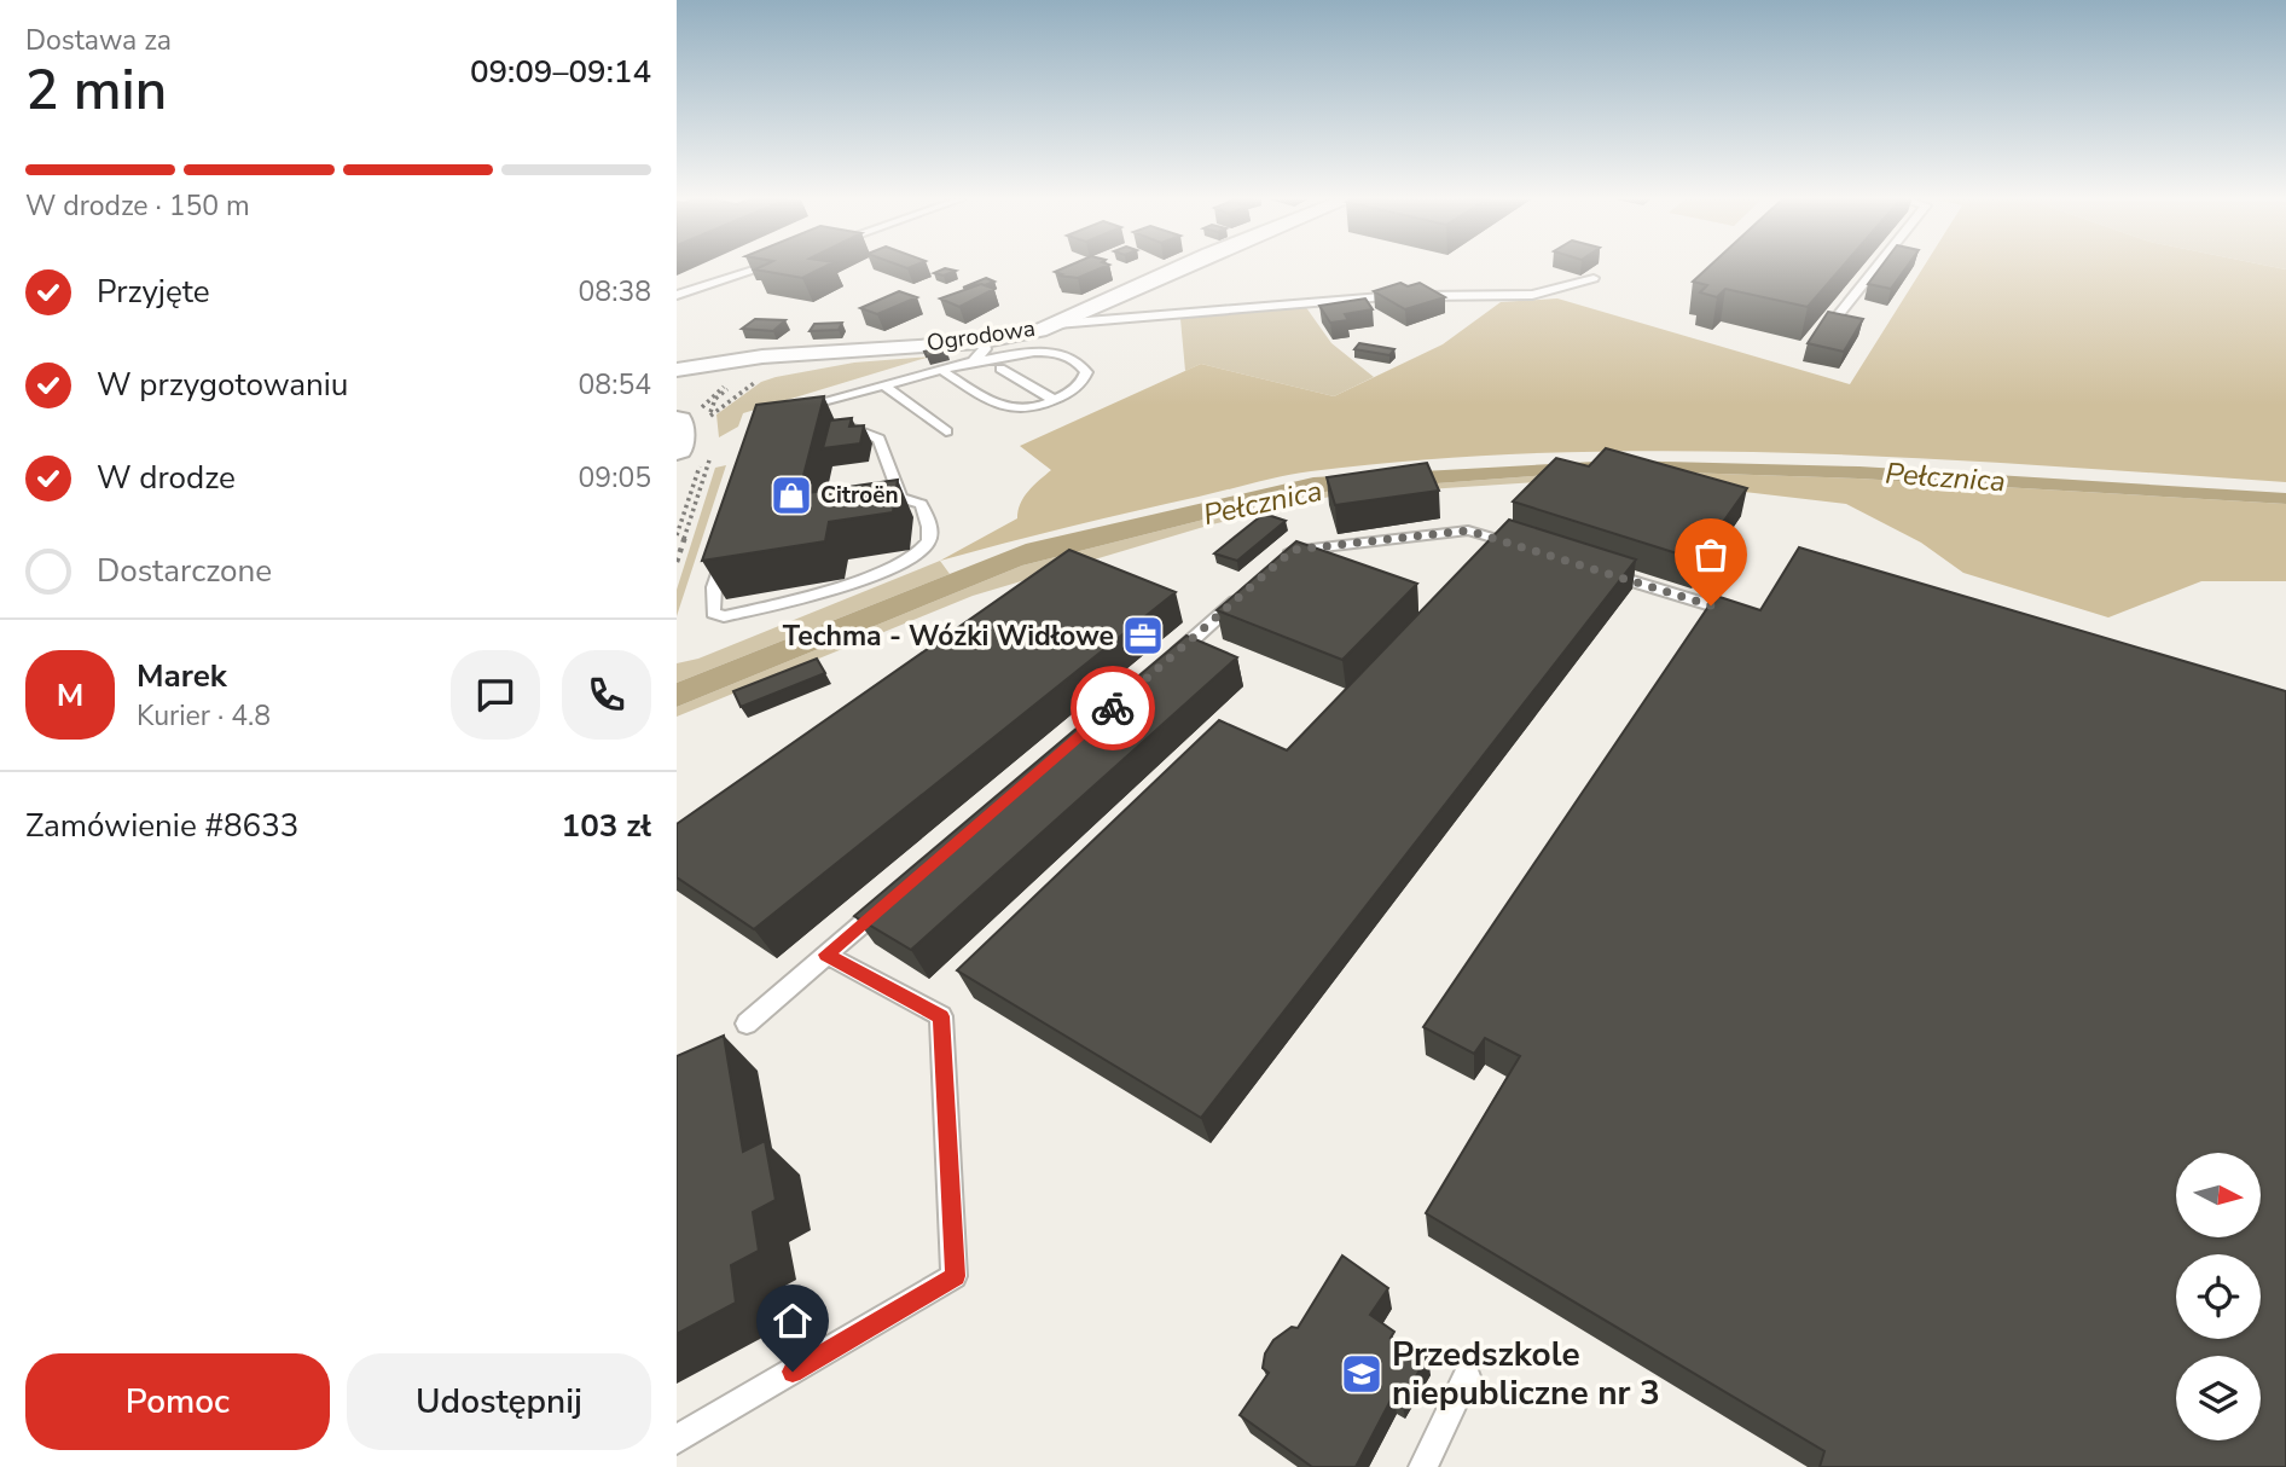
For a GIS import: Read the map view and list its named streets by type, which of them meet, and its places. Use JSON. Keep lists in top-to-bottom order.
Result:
{
  "streets": {
    "street": ["Ogrodowa"]
  },
  "water": ["Pełcznica"],
  "places": {
    "shop": ["Citroën"],
    "office": ["Techma - Wózki Widłowe"],
    "school or university": ["Przedszkole niepubliczne nr 3"]
  },
  "north": "right",
  "page": {
    "heading": ["2 min", "Dostawa za", "09:09–09:14"],
    "panel": [
      "Marek",
      "Kurier · 4.8",
      "Zamówienie #8633",
      "103 zł"
    ],
    "bar": "W drodze · 150 m",
    "list": [
      ["Przyjęte", "08:38"],
      ["W przygotowaniu", "08:54"],
      ["W drodze", "09:05"],
      "Dostarczone"
    ],
    "round": "M",
    "buttons": ["Pomoc", "Udostępnij"]
  }
}
